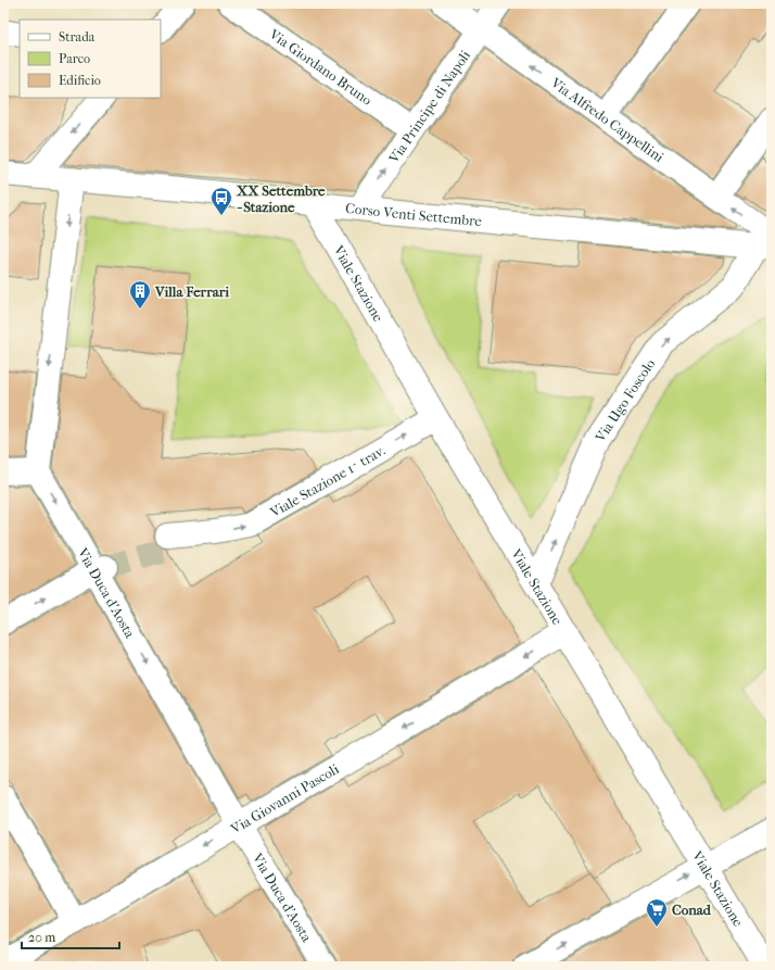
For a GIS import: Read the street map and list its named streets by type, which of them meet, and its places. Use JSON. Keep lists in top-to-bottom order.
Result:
{
  "streets": {
    "street": [
      "Via Giordano Bruno",
      "Via Principe di Napoli",
      "Via Alfredo Cappellini",
      "Corso Venti Settembre",
      "Viale Stazione",
      "Via Ugo Foscolo",
      "Viale Stazione 1^ trav.",
      "Via Duca d'Aosta",
      "Via Giovanni Pascoli"
    ]
  },
  "crossings": [
    ["Via Giordano Bruno", "Via Principe di Napoli"],
    ["Via Principe di Napoli", "Via Alfredo Cappellini"],
    ["Via Principe di Napoli", "Corso Venti Settembre"],
    ["Via Alfredo Cappellini", "Corso Venti Settembre"],
    ["Via Alfredo Cappellini", "Via Ugo Foscolo"],
    ["Corso Venti Settembre", "Viale Stazione"],
    ["Corso Venti Settembre", "Via Ugo Foscolo"],
    ["Viale Stazione", "Via Ugo Foscolo"],
    ["Viale Stazione", "Viale Stazione 1^ trav."],
    ["Viale Stazione", "Via Giovanni Pascoli"],
    ["Via Duca d'Aosta", "Via Giovanni Pascoli"]
  ],
  "one_way": [
    "Via Principe di Napoli",
    "Via Alfredo Cappellini",
    "Via Ugo Foscolo",
    "Viale Stazione 1^ trav.",
    "Via Giovanni Pascoli"
  ],
  "places": {
    "bus stop": ["XX Settembre - Stazione"],
    "building": ["Villa Ferrari"],
    "supermarket": ["Conad"]
  },
  "legend": ["Strada", "Parco", "Edificio"],
  "scale_bar": "20 m"
}
